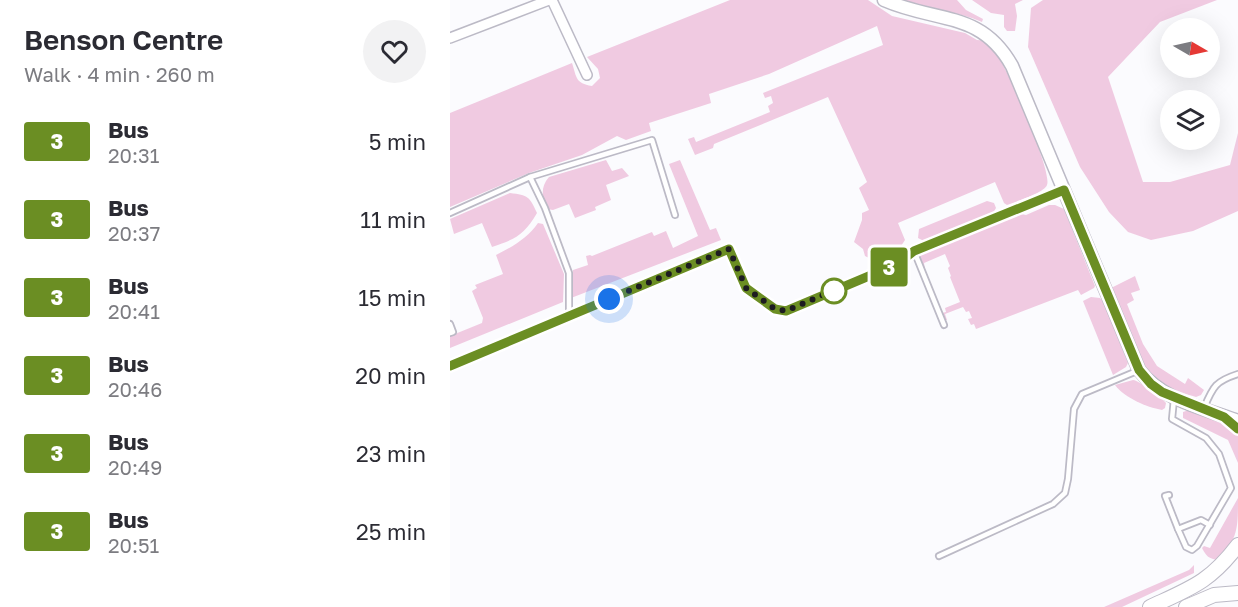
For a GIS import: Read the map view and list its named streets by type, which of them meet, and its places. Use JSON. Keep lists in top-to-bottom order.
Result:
{
  "lines": ["bus line 3"],
  "north": "right",
  "page": {
    "heading": ["Benson Centre", "Walk · 4 min · 260 m"],
    "on_map": "3",
    "list": [
      {
        "mark": "3",
        "name": "Bus",
        "note": "20:31",
        "value": "5 min"
      },
      {
        "mark": "3",
        "name": "Bus",
        "note": "20:37",
        "value": "11 min"
      },
      {
        "mark": "3",
        "name": "Bus",
        "note": "20:41",
        "value": "15 min"
      },
      {
        "mark": "3",
        "name": "Bus",
        "note": "20:46",
        "value": "20 min"
      },
      {
        "mark": "3",
        "name": "Bus",
        "note": "20:49",
        "value": "23 min"
      },
      {
        "mark": "3",
        "name": "Bus",
        "note": "20:51",
        "value": "25 min"
      }
    ]
  }
}
